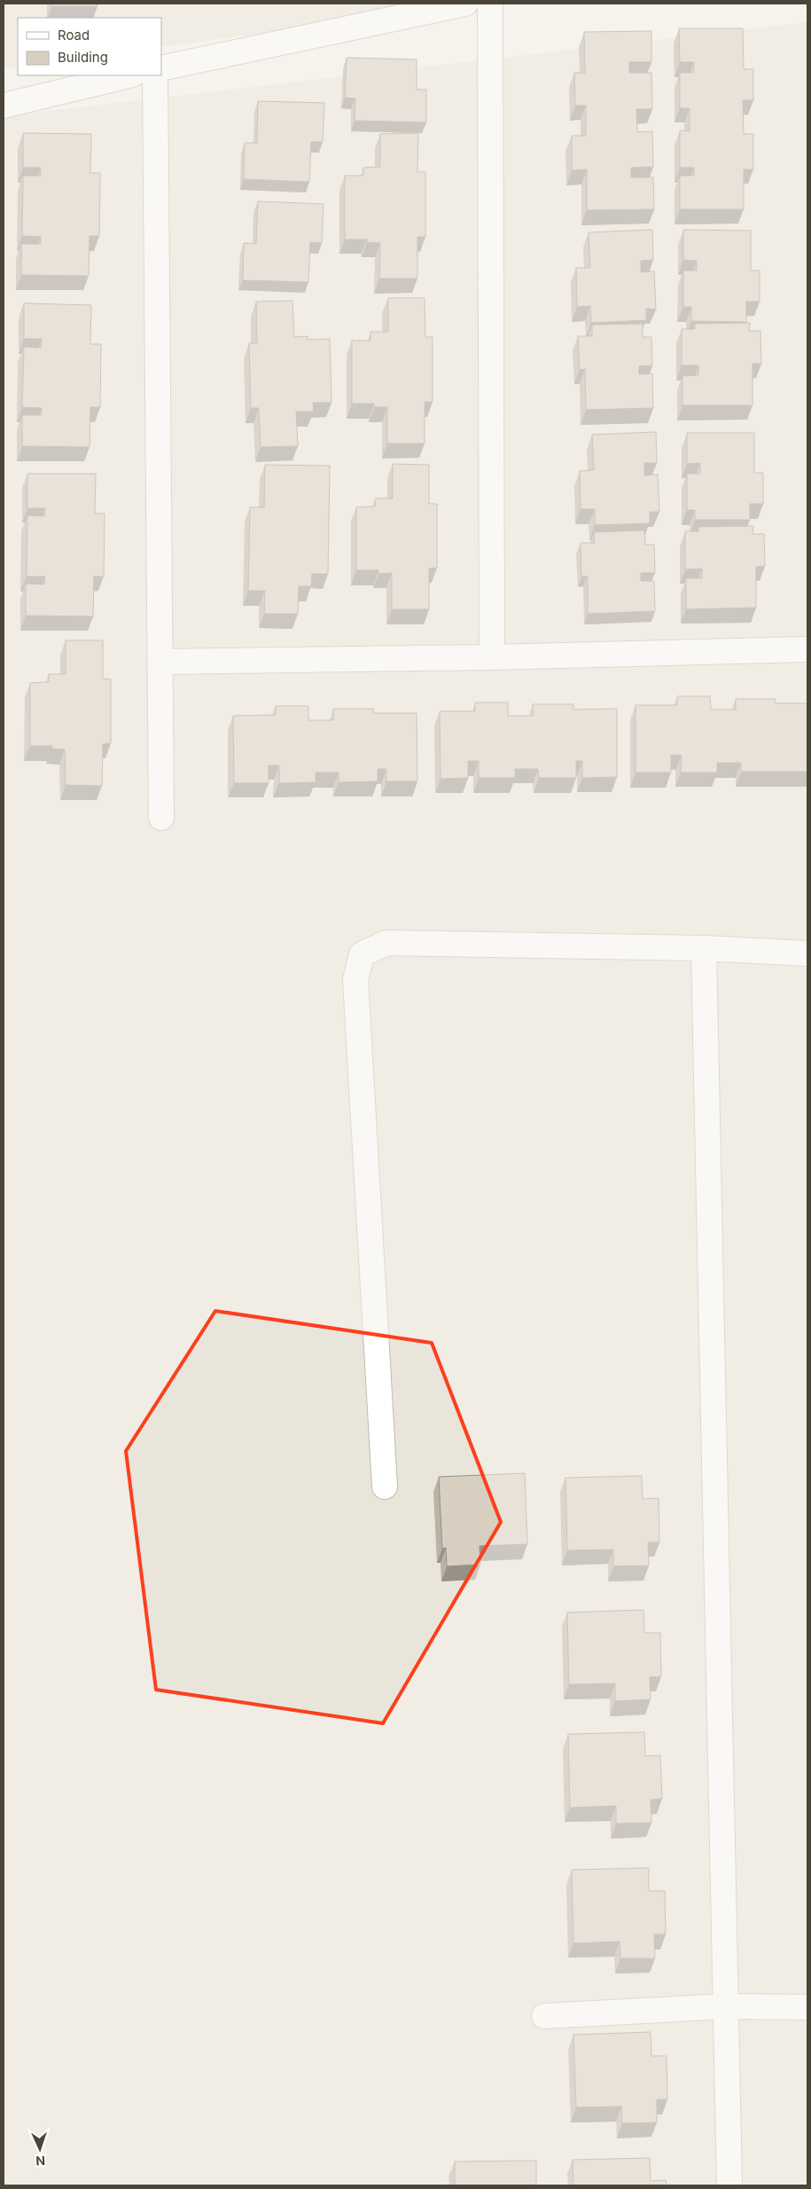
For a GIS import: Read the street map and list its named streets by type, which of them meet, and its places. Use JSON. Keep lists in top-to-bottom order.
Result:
{
  "legend": ["Road", "Building"],
  "north": "bottom"
}
